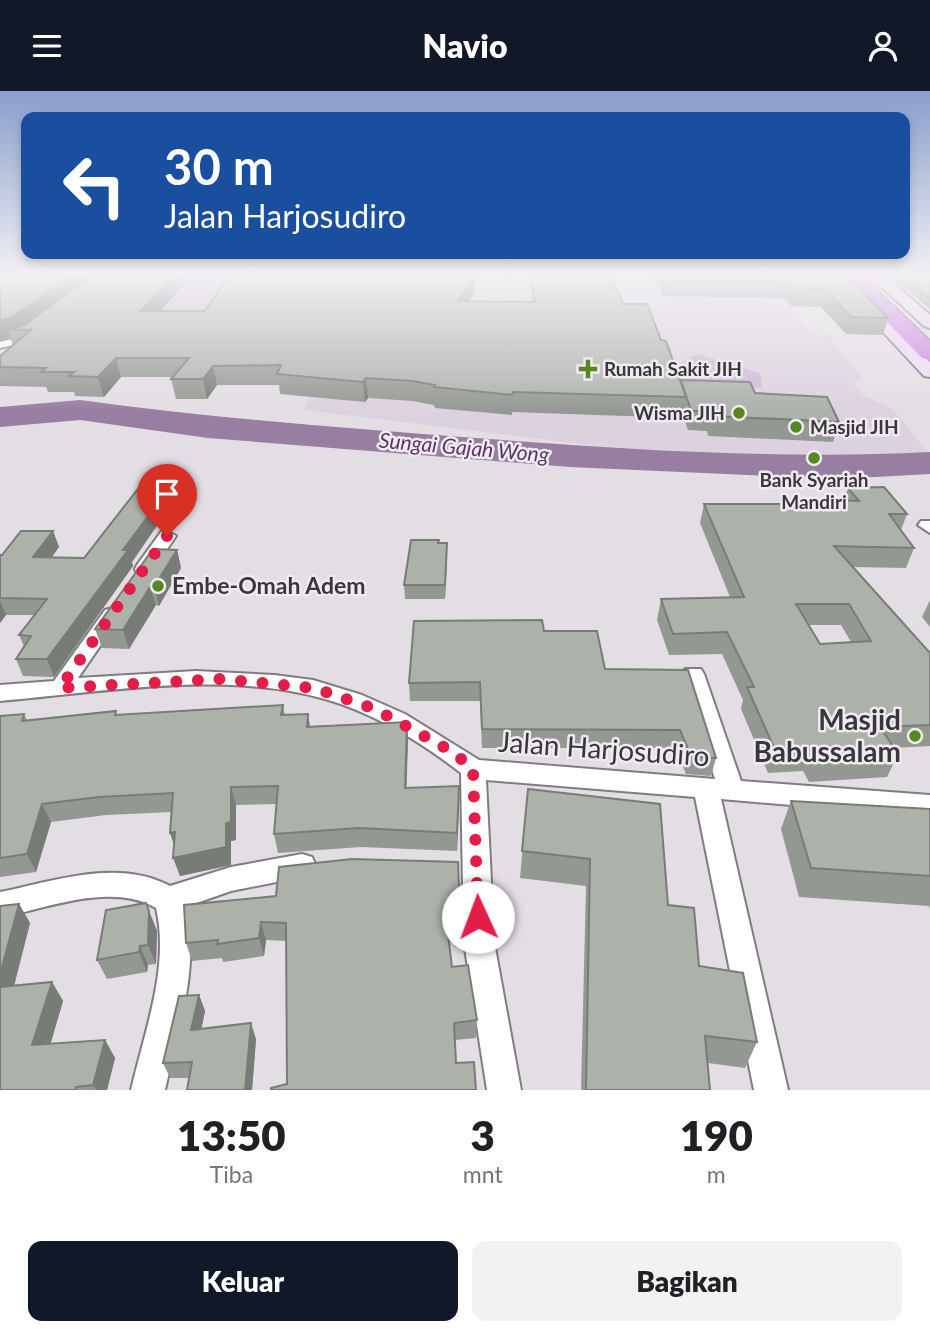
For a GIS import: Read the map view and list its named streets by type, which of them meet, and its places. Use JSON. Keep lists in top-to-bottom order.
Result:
{
  "streets": {
    "street": ["Jalan Harjosudiro"]
  },
  "water": ["Sungai Gajah Wong"],
  "places": {
    "health": ["Rumah Sakit JIH"],
    "other": [
      "Wisma JIH",
      "Masjid JIH",
      "Bank Syariah Mandiri",
      "Embe-Omah Adem",
      "Masjid Babussalam"
    ]
  },
  "page": {
    "header": "Navio",
    "turn": ["30 m", "Jalan Harjosudiro"],
    "eta": [
      "13:50",
      "Tiba",
      "3",
      "mnt",
      "190",
      "m"
    ],
    "buttons": ["Keluar", "Bagikan"]
  }
}
